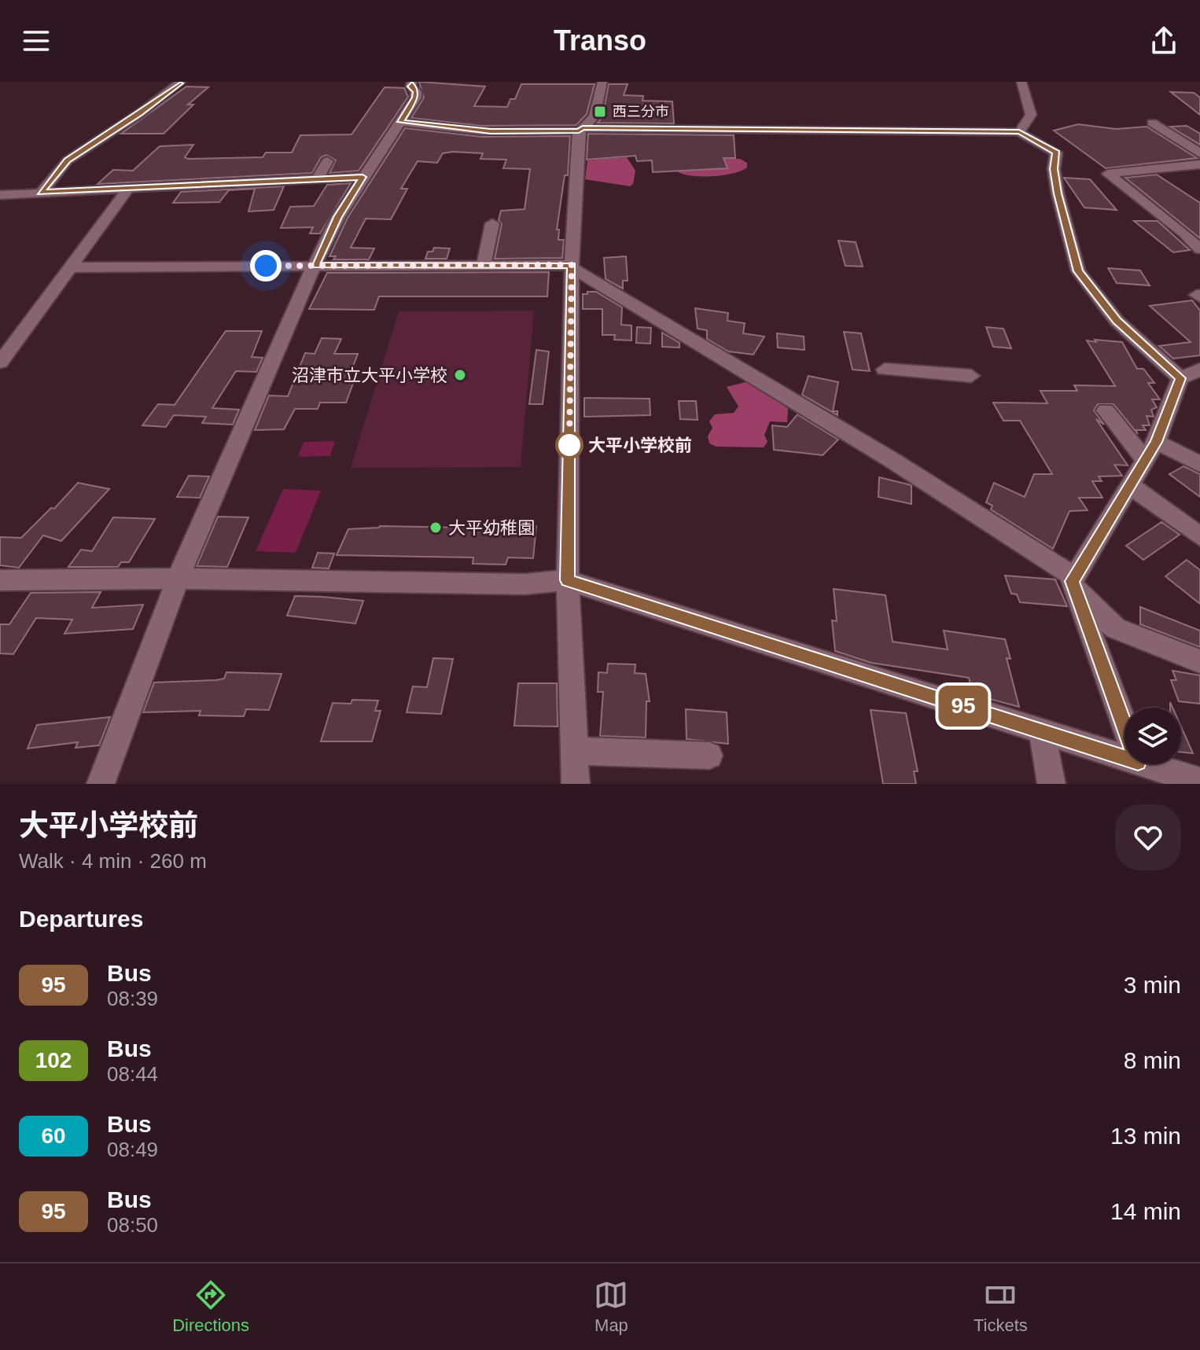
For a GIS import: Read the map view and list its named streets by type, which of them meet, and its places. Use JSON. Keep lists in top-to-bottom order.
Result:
{
  "places": {
    "transit": ["西三分市"],
    "other": ["沼津市立大平小学校", "大平小学校前", "大平幼稚園"]
  },
  "lines": ["bus line 95"],
  "page": {
    "header": "Transo",
    "on_map": "95",
    "heading": [
      ["大平小学校前", "Walk · 4 min · 260 m"],
      "Departures"
    ],
    "list": [
      {
        "mark": "95",
        "name": "Bus",
        "note": "08:39",
        "value": "3 min"
      },
      {
        "mark": "102",
        "name": "Bus",
        "note": "08:44",
        "value": "8 min"
      },
      {
        "mark": "60",
        "name": "Bus",
        "note": "08:49",
        "value": "13 min"
      },
      {
        "mark": "95",
        "name": "Bus",
        "note": "08:50",
        "value": "14 min"
      }
    ],
    "tabs": ["Directions", "Map", "Tickets"]
  }
}
